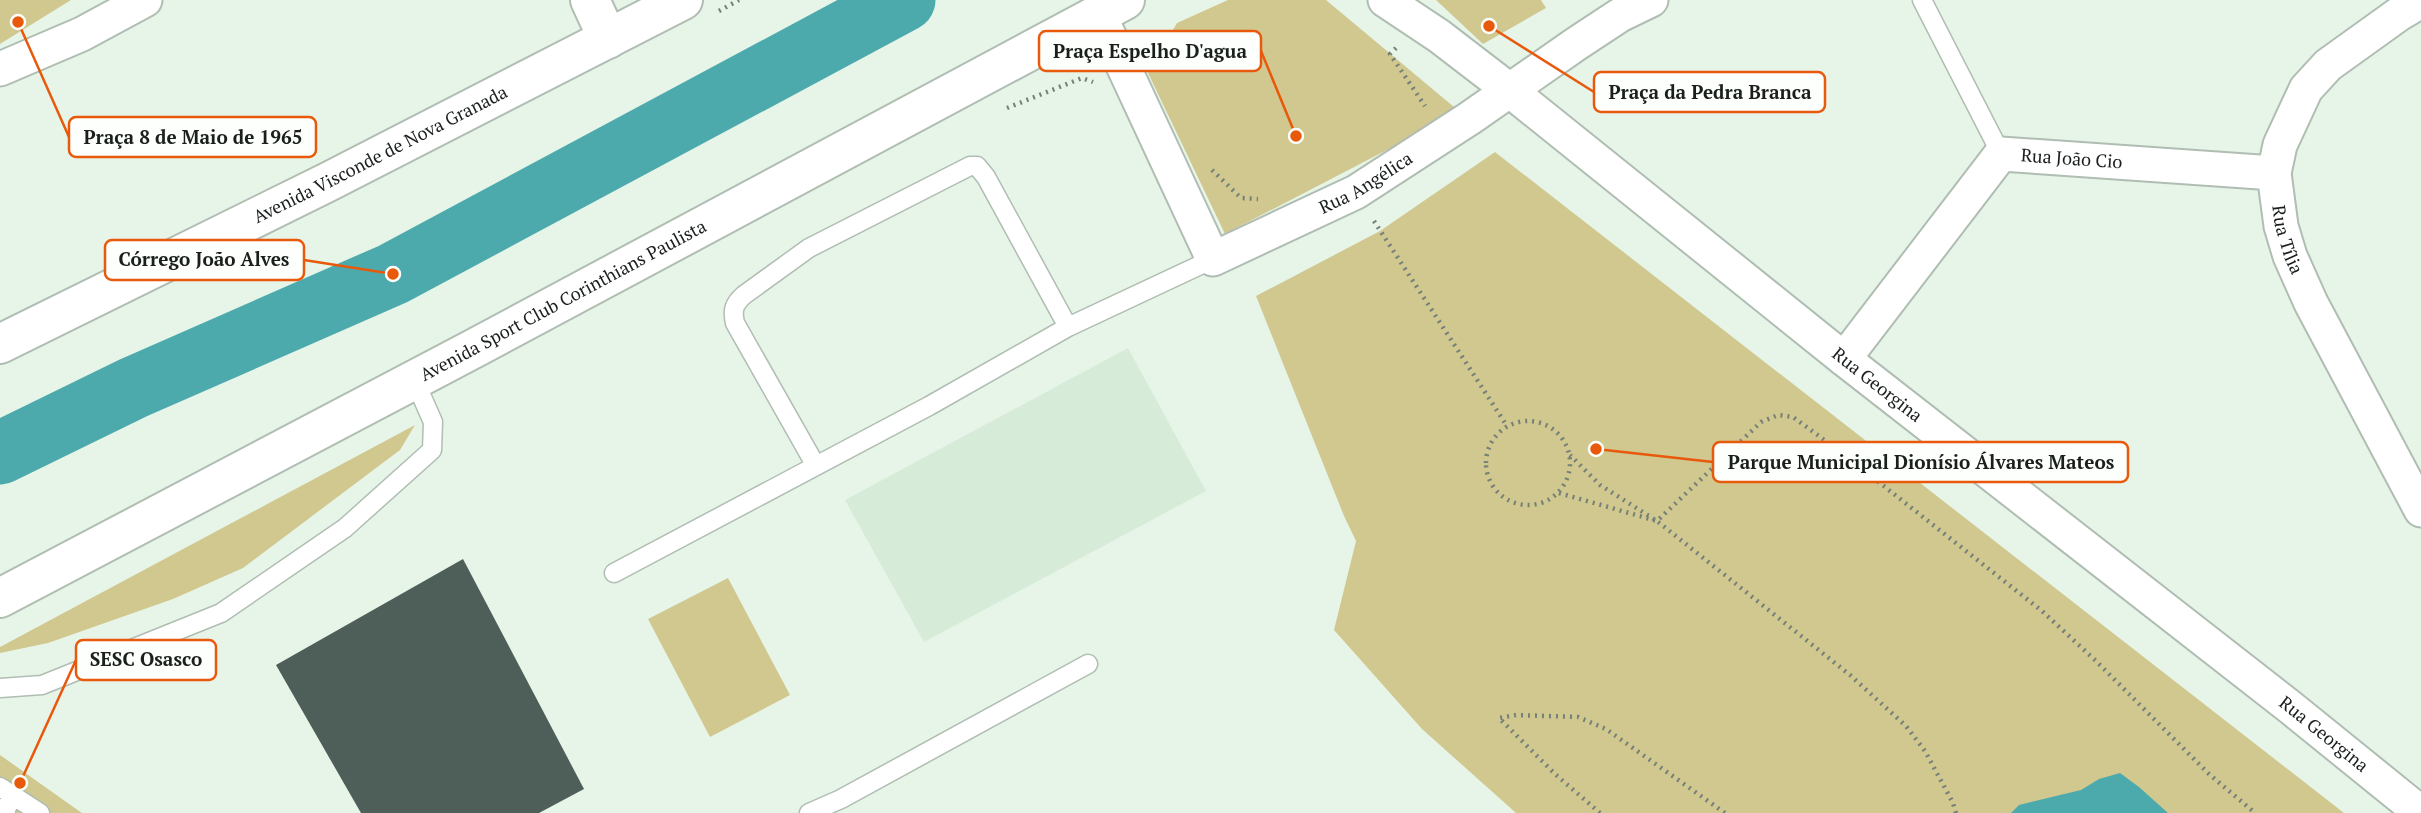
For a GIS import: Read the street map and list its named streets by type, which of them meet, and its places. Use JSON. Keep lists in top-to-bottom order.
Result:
{
  "streets": {
    "main road": ["Avenida Visconde de Nova Granada", "Avenida Sport Club Corinthians Paulista"],
    "street": [
      "Rua João Cio",
      "Rua Angélica",
      "Rua Tília",
      "Rua Georgina"
    ]
  },
  "crossings": [
    ["Rua João Cio", "Rua Tília"],
    ["Rua João Cio", "Rua Georgina"],
    ["Rua Angélica", "Rua Georgina"]
  ],
  "places": [
    "Praça 8 de Maio de 1965",
    "Praça da Pedra Branca",
    "Praça Espelho D'agua",
    "Córrego João Alves",
    "Parque Municipal Dionísio Álvares Mateos",
    "SESC Osasco"
  ]
}
